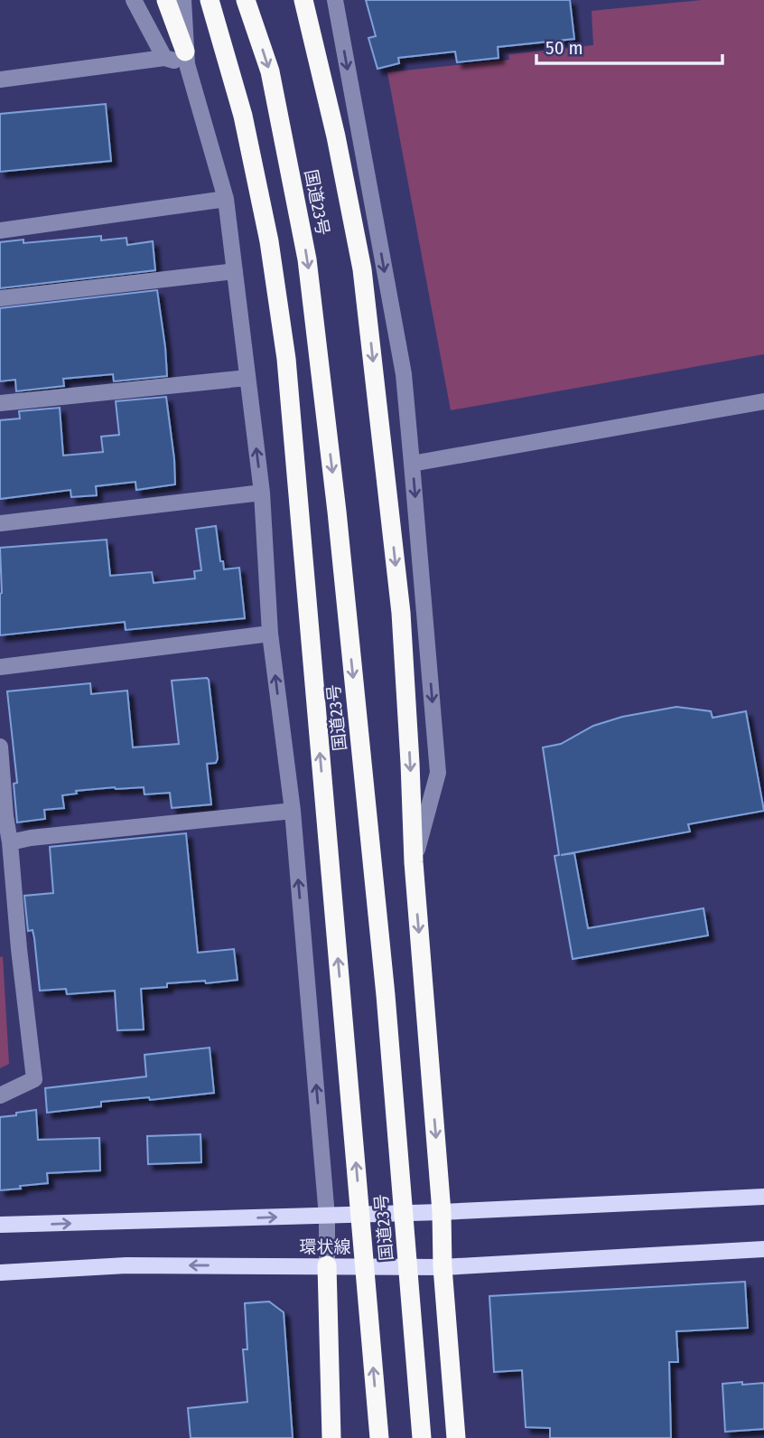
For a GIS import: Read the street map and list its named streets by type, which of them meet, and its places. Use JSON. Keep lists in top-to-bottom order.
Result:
{
  "streets": {
    "highway": ["国道23号"],
    "main road": ["環状線"]
  },
  "scale_bar": "50 m"
}
